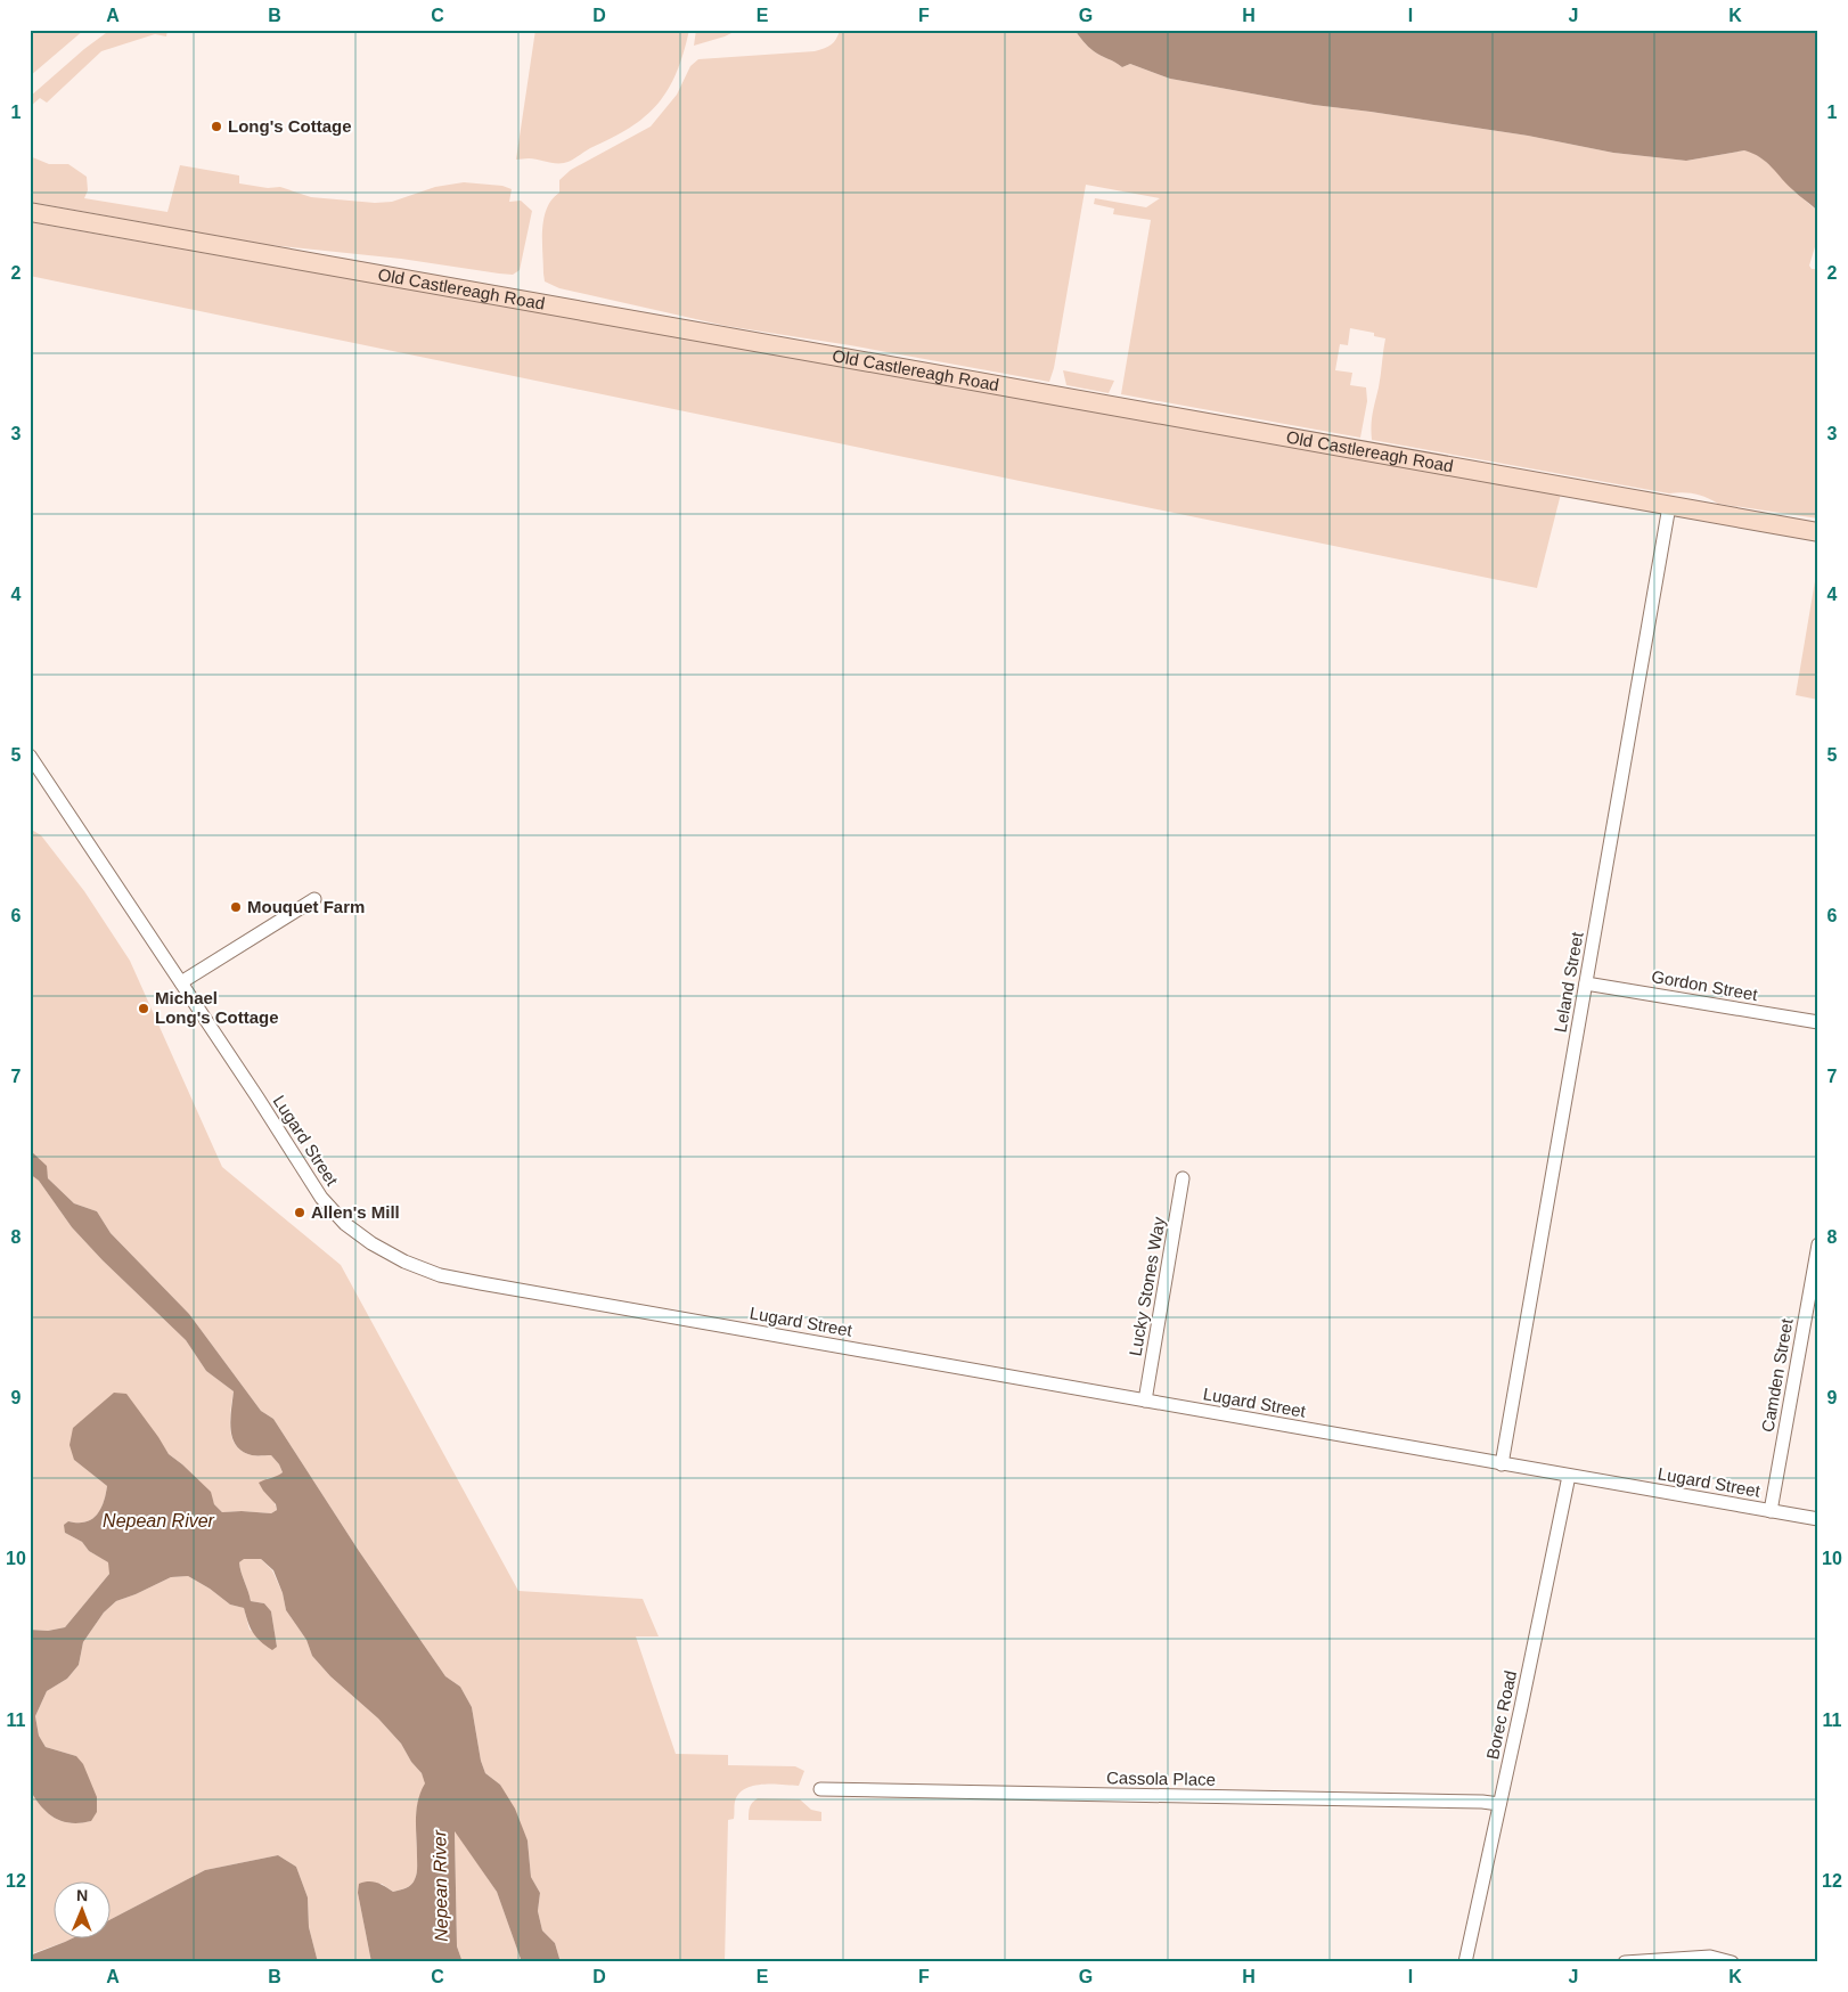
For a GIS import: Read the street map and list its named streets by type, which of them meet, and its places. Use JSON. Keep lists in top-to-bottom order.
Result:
{
  "streets": {
    "street": [
      "Old Castlereagh Road",
      "Leland Street",
      "Gordon Street",
      "Lugard Street",
      "Lucky Stones Way",
      "Camden Street",
      "Borec Road",
      "Cassola Place"
    ]
  },
  "crossings": [
    ["Old Castlereagh Road", "Leland Street"],
    ["Leland Street", "Gordon Street"],
    ["Leland Street", "Lugard Street"],
    ["Lugard Street", "Lucky Stones Way"],
    ["Lugard Street", "Camden Street"],
    ["Lugard Street", "Borec Road"],
    ["Borec Road", "Cassola Place"]
  ],
  "water": ["Nepean River"],
  "places": [
    "Long's Cottage",
    "Mouquet Farm",
    "Michael Long's Cottage",
    "Allen's Mill"
  ],
  "north": "top",
  "grid": {
    "columns": [
      "A",
      "B",
      "C",
      "D",
      "E",
      "F",
      "G",
      "H",
      "I",
      "J",
      "K"
    ],
    "rows": [
      "1",
      "2",
      "3",
      "4",
      "5",
      "6",
      "7",
      "8",
      "9",
      "10",
      "11",
      "12"
    ]
  }
}
